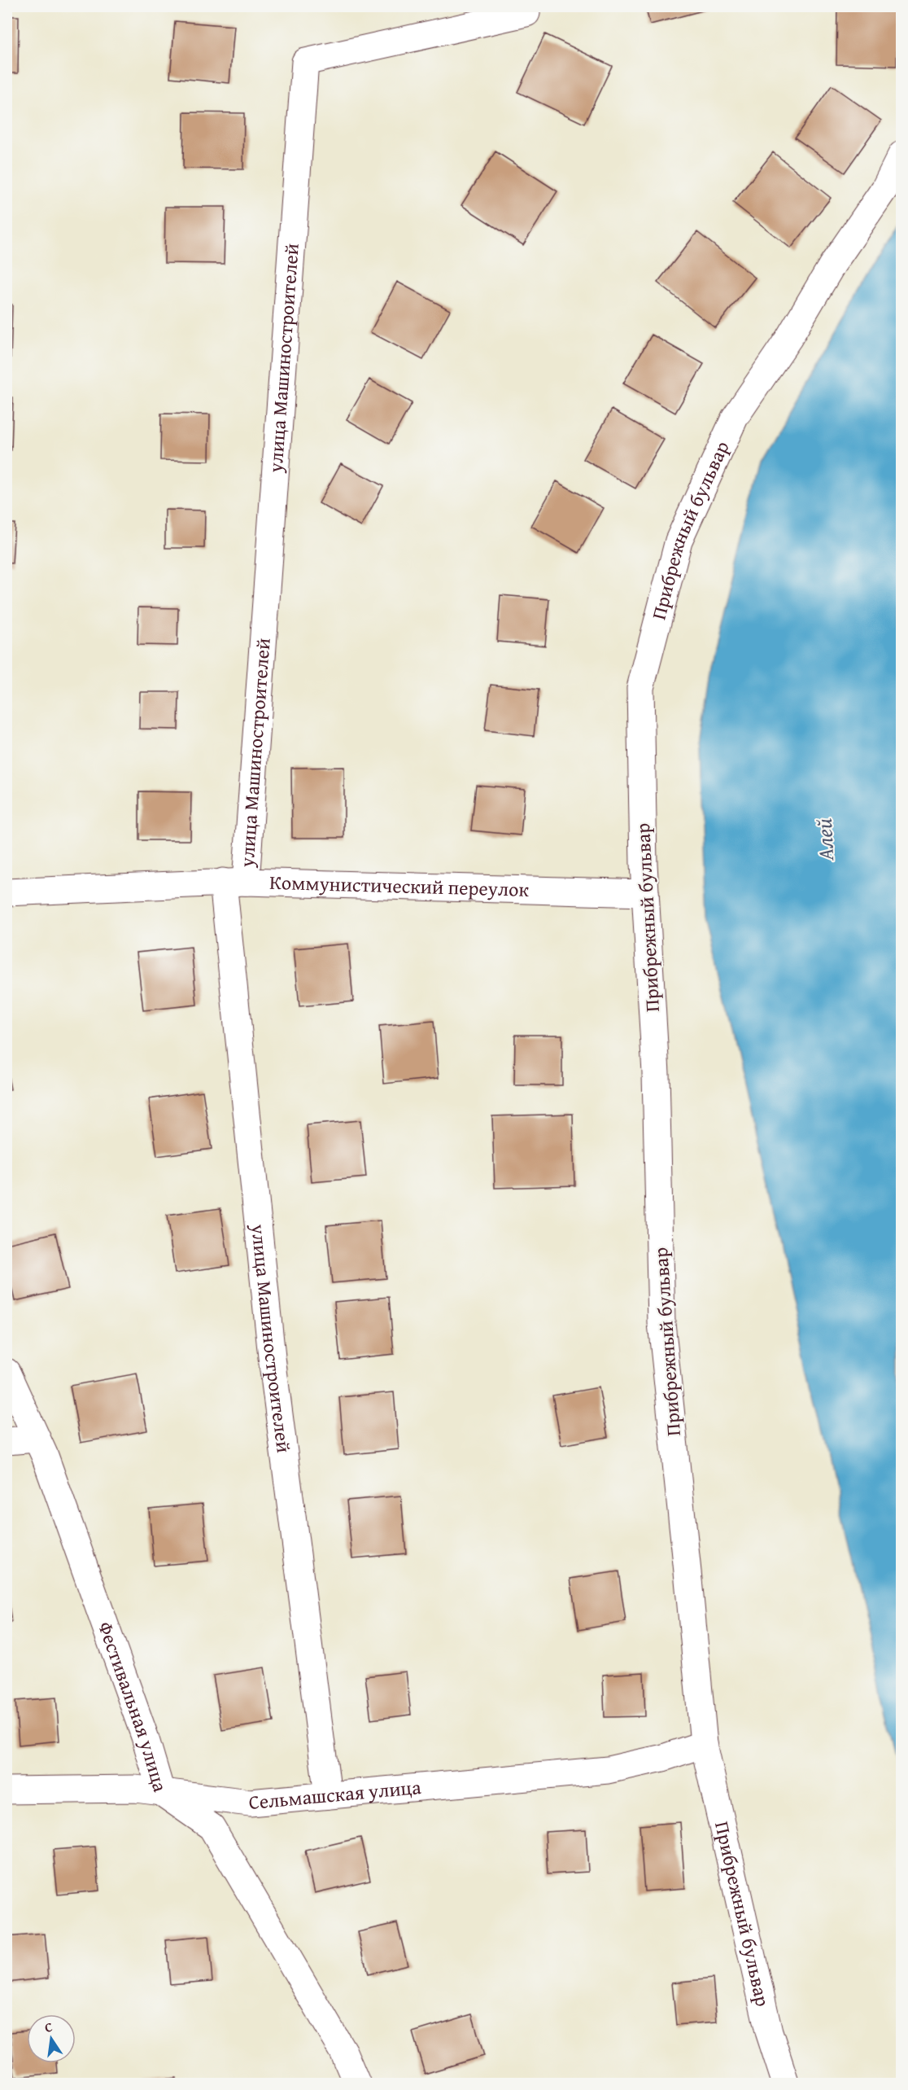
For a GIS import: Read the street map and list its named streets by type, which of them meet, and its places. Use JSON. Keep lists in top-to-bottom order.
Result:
{
  "streets": {
    "street": [
      "улица Машиностроителей",
      "Прибрежный бульвар",
      "Коммунистический переулок",
      "Фестивальная улица",
      "Сельмашская улица"
    ]
  },
  "crossings": [
    ["улица Машиностроителей", "Коммунистический переулок"],
    ["улица Машиностроителей", "Сельмашская улица"],
    ["Прибрежный бульвар", "Коммунистический переулок"],
    ["Прибрежный бульвар", "Сельмашская улица"],
    ["Фестивальная улица", "Сельмашская улица"]
  ],
  "water": ["Алей"],
  "north": "top"
}
